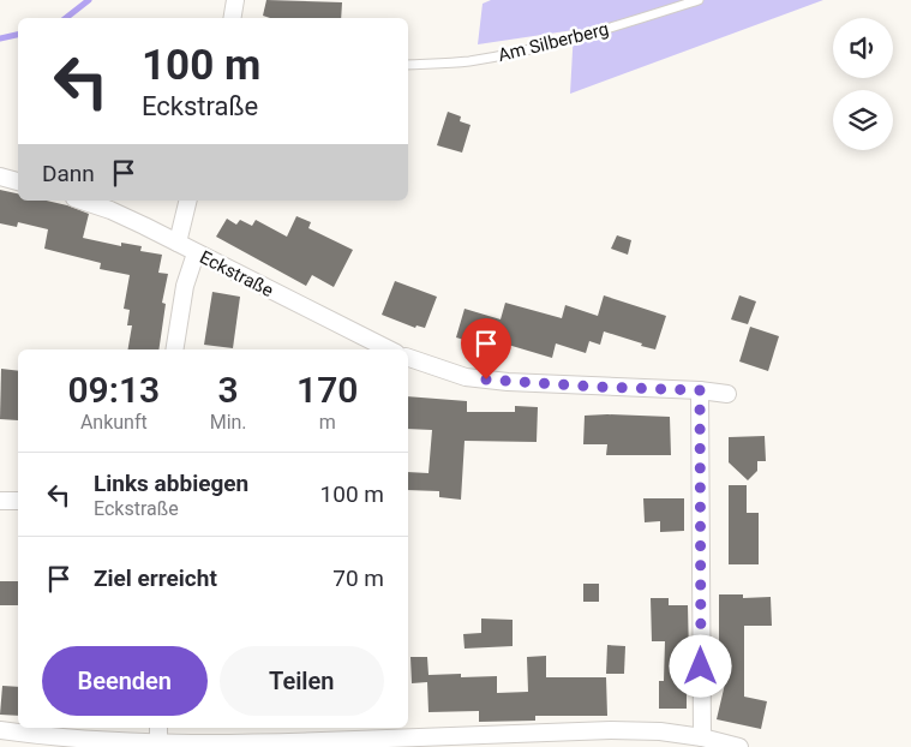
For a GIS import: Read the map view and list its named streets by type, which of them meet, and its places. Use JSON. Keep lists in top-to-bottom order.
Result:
{
  "streets": {
    "street": ["Eckstraße"],
    "lane": ["Am Silberberg"]
  },
  "page": {
    "turn": ["100 m", "Eckstraße"],
    "then": "Dann",
    "eta": [
      "09:13",
      "Ankunft",
      "3",
      "Min.",
      "170",
      "m"
    ],
    "list": [
      {
        "name": "Links abbiegen",
        "note": "Eckstraße",
        "value": "100 m"
      },
      {
        "name": "Ziel erreicht",
        "value": "70 m"
      }
    ],
    "buttons": ["Beenden", "Teilen"]
  }
}
